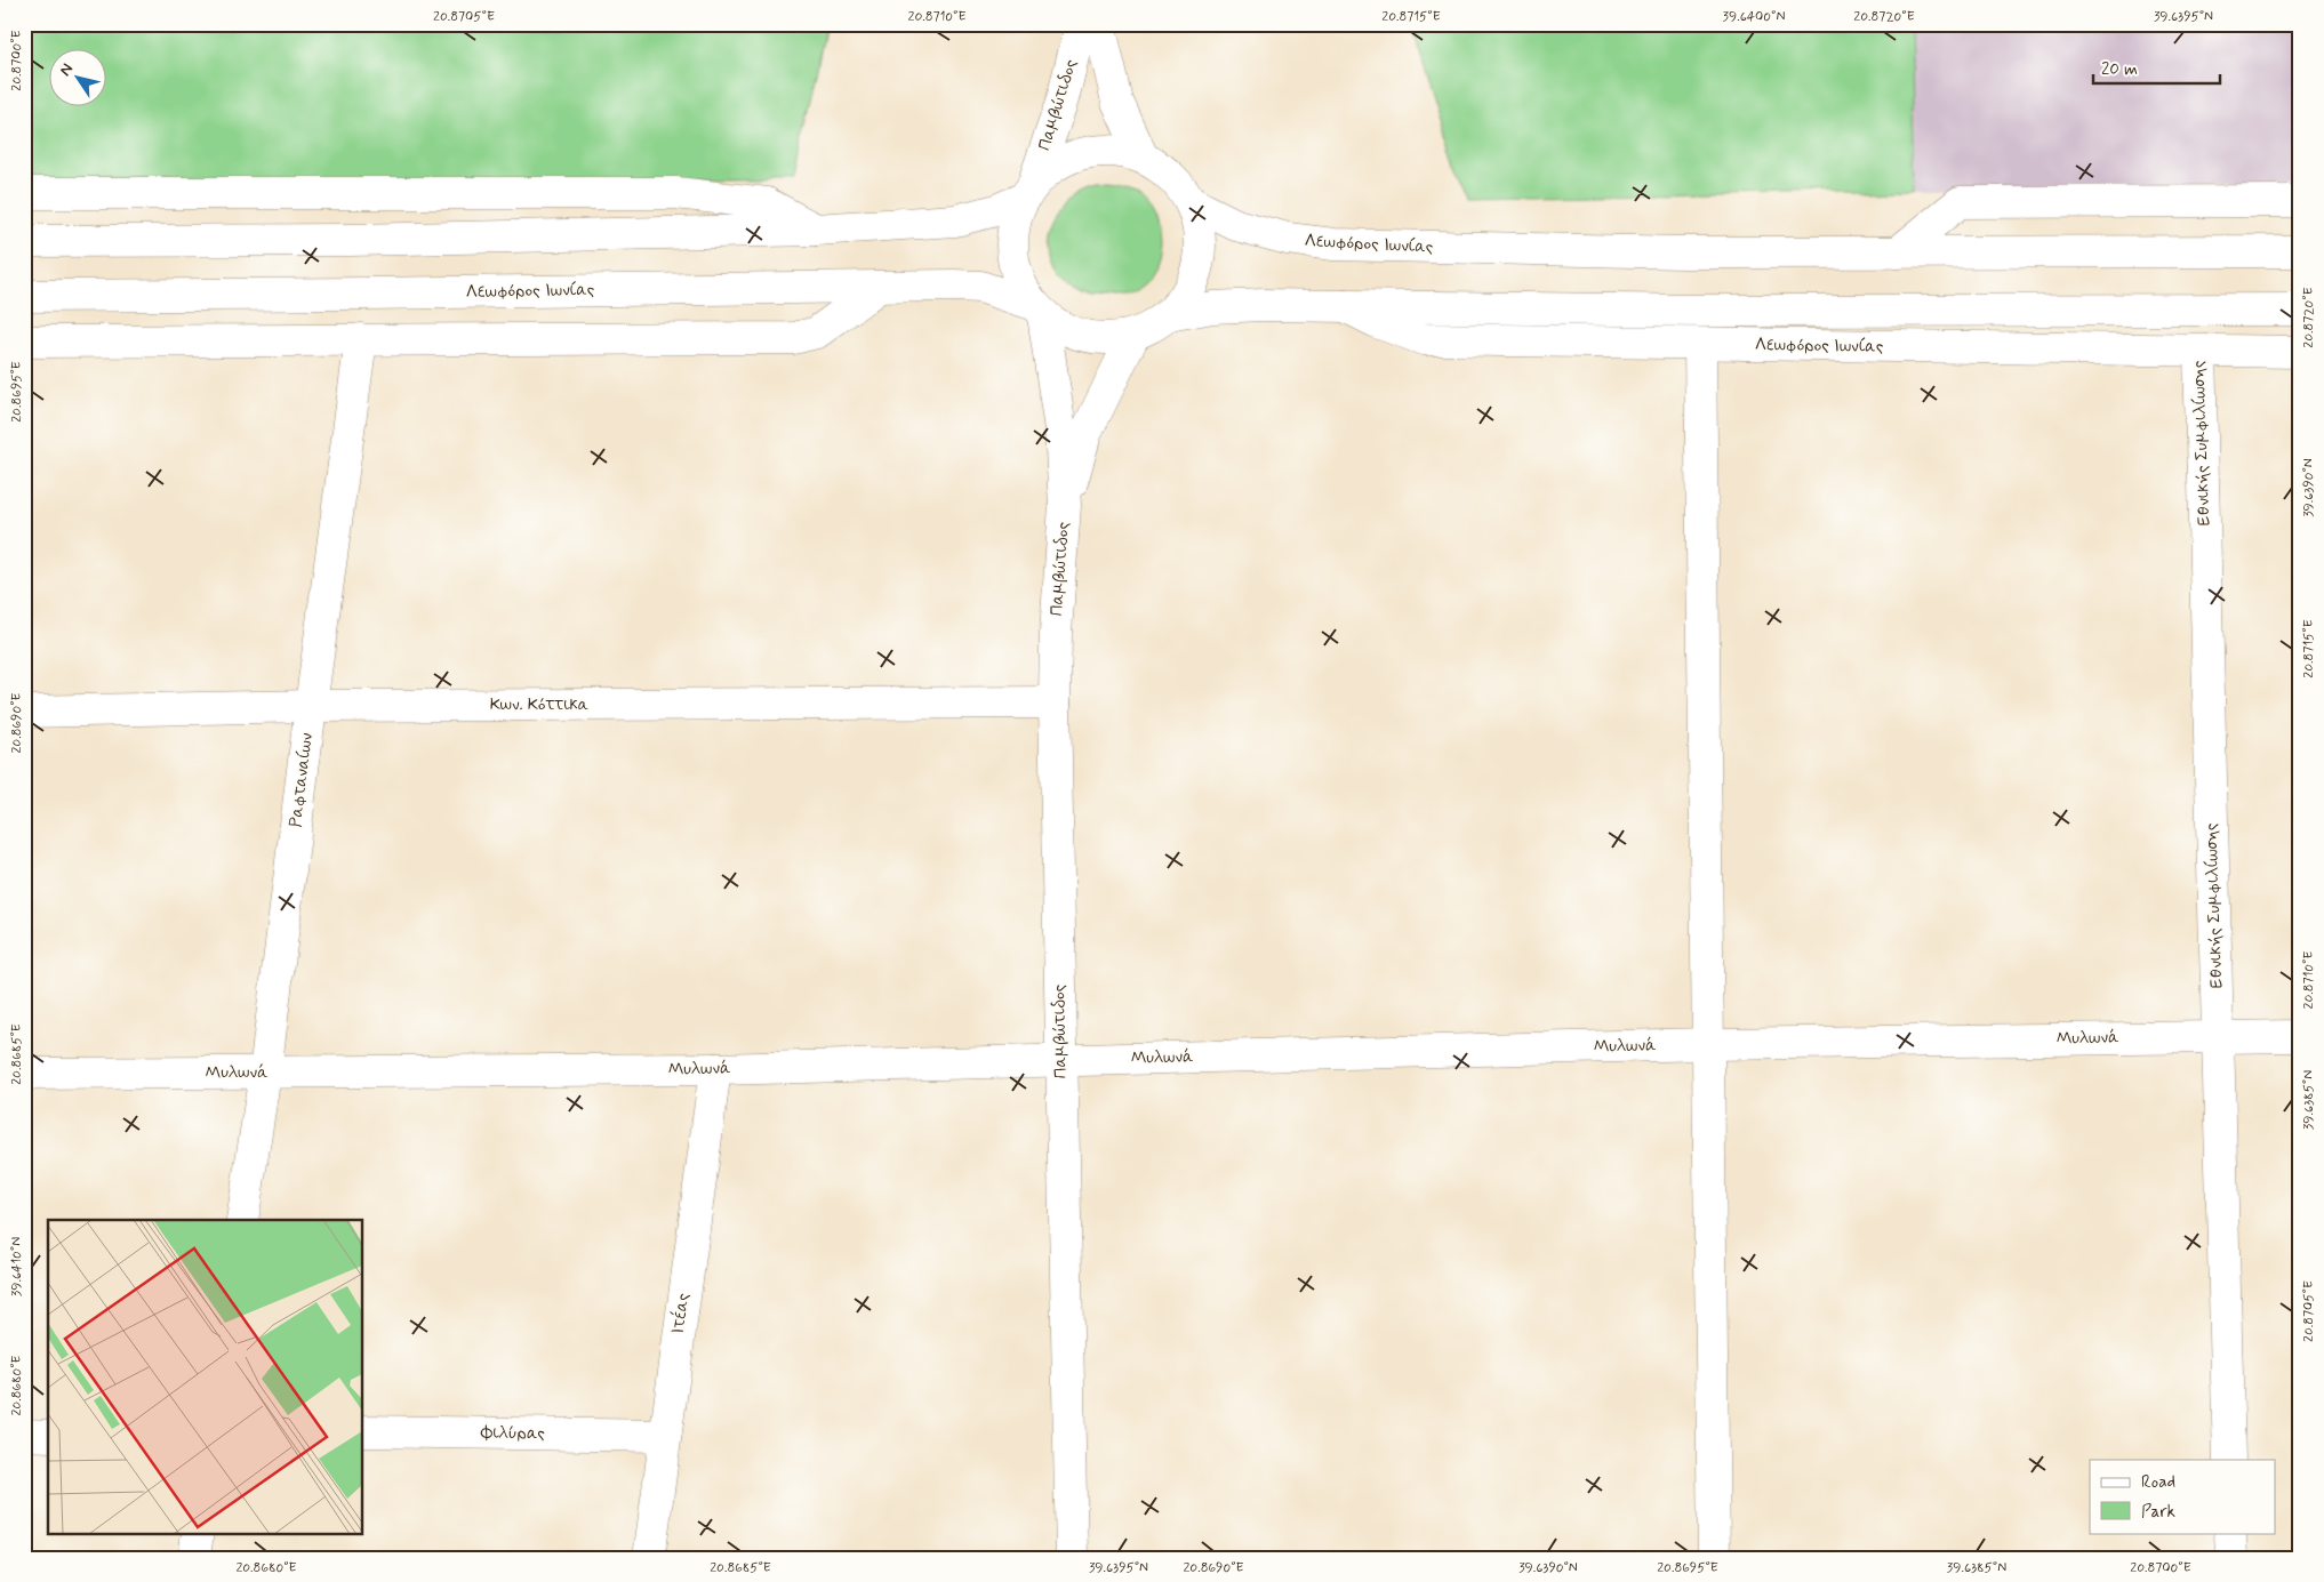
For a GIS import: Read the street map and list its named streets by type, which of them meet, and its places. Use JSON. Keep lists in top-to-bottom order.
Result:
{
  "streets": {
    "street": [
      "Παμβώτιδος",
      "Λεωφόρος Ιωνίας",
      "Εθνικής Συμφιλίωσης",
      "Κων. Κόττικα",
      "Ραφταναίων",
      "Μυλωνά",
      "Ιτέας",
      "Φιλύρας"
    ]
  },
  "crossings": [
    ["Παμβώτιδος", "Λεωφόρος Ιωνίας"],
    ["Παμβώτιδος", "Κων. Κόττικα"],
    ["Παμβώτιδος", "Μυλωνά"],
    ["Λεωφόρος Ιωνίας", "Εθνικής Συμφιλίωσης"],
    ["Εθνικής Συμφιλίωσης", "Μυλωνά"],
    ["Κων. Κόττικα", "Ραφταναίων"],
    ["Ραφταναίων", "Μυλωνά"],
    ["Μυλωνά", "Ιτέας"],
    ["Ιτέας", "Φιλύρας"]
  ],
  "legend": ["Road", "Park"],
  "scale_bar": "20 m",
  "north": "top left",
  "coordinates": [
    "20.8705°E",
    "20.8710°E",
    "20.8715°E",
    "39.6400°N",
    "20.8720°E",
    "39.6395°N",
    "20.8700°E",
    "20.8695°E",
    "39.6390°N",
    "20.8690°E",
    "20.8685°E",
    "39.6385°N",
    "39.6410°N",
    "20.8680°E"
  ]
}
